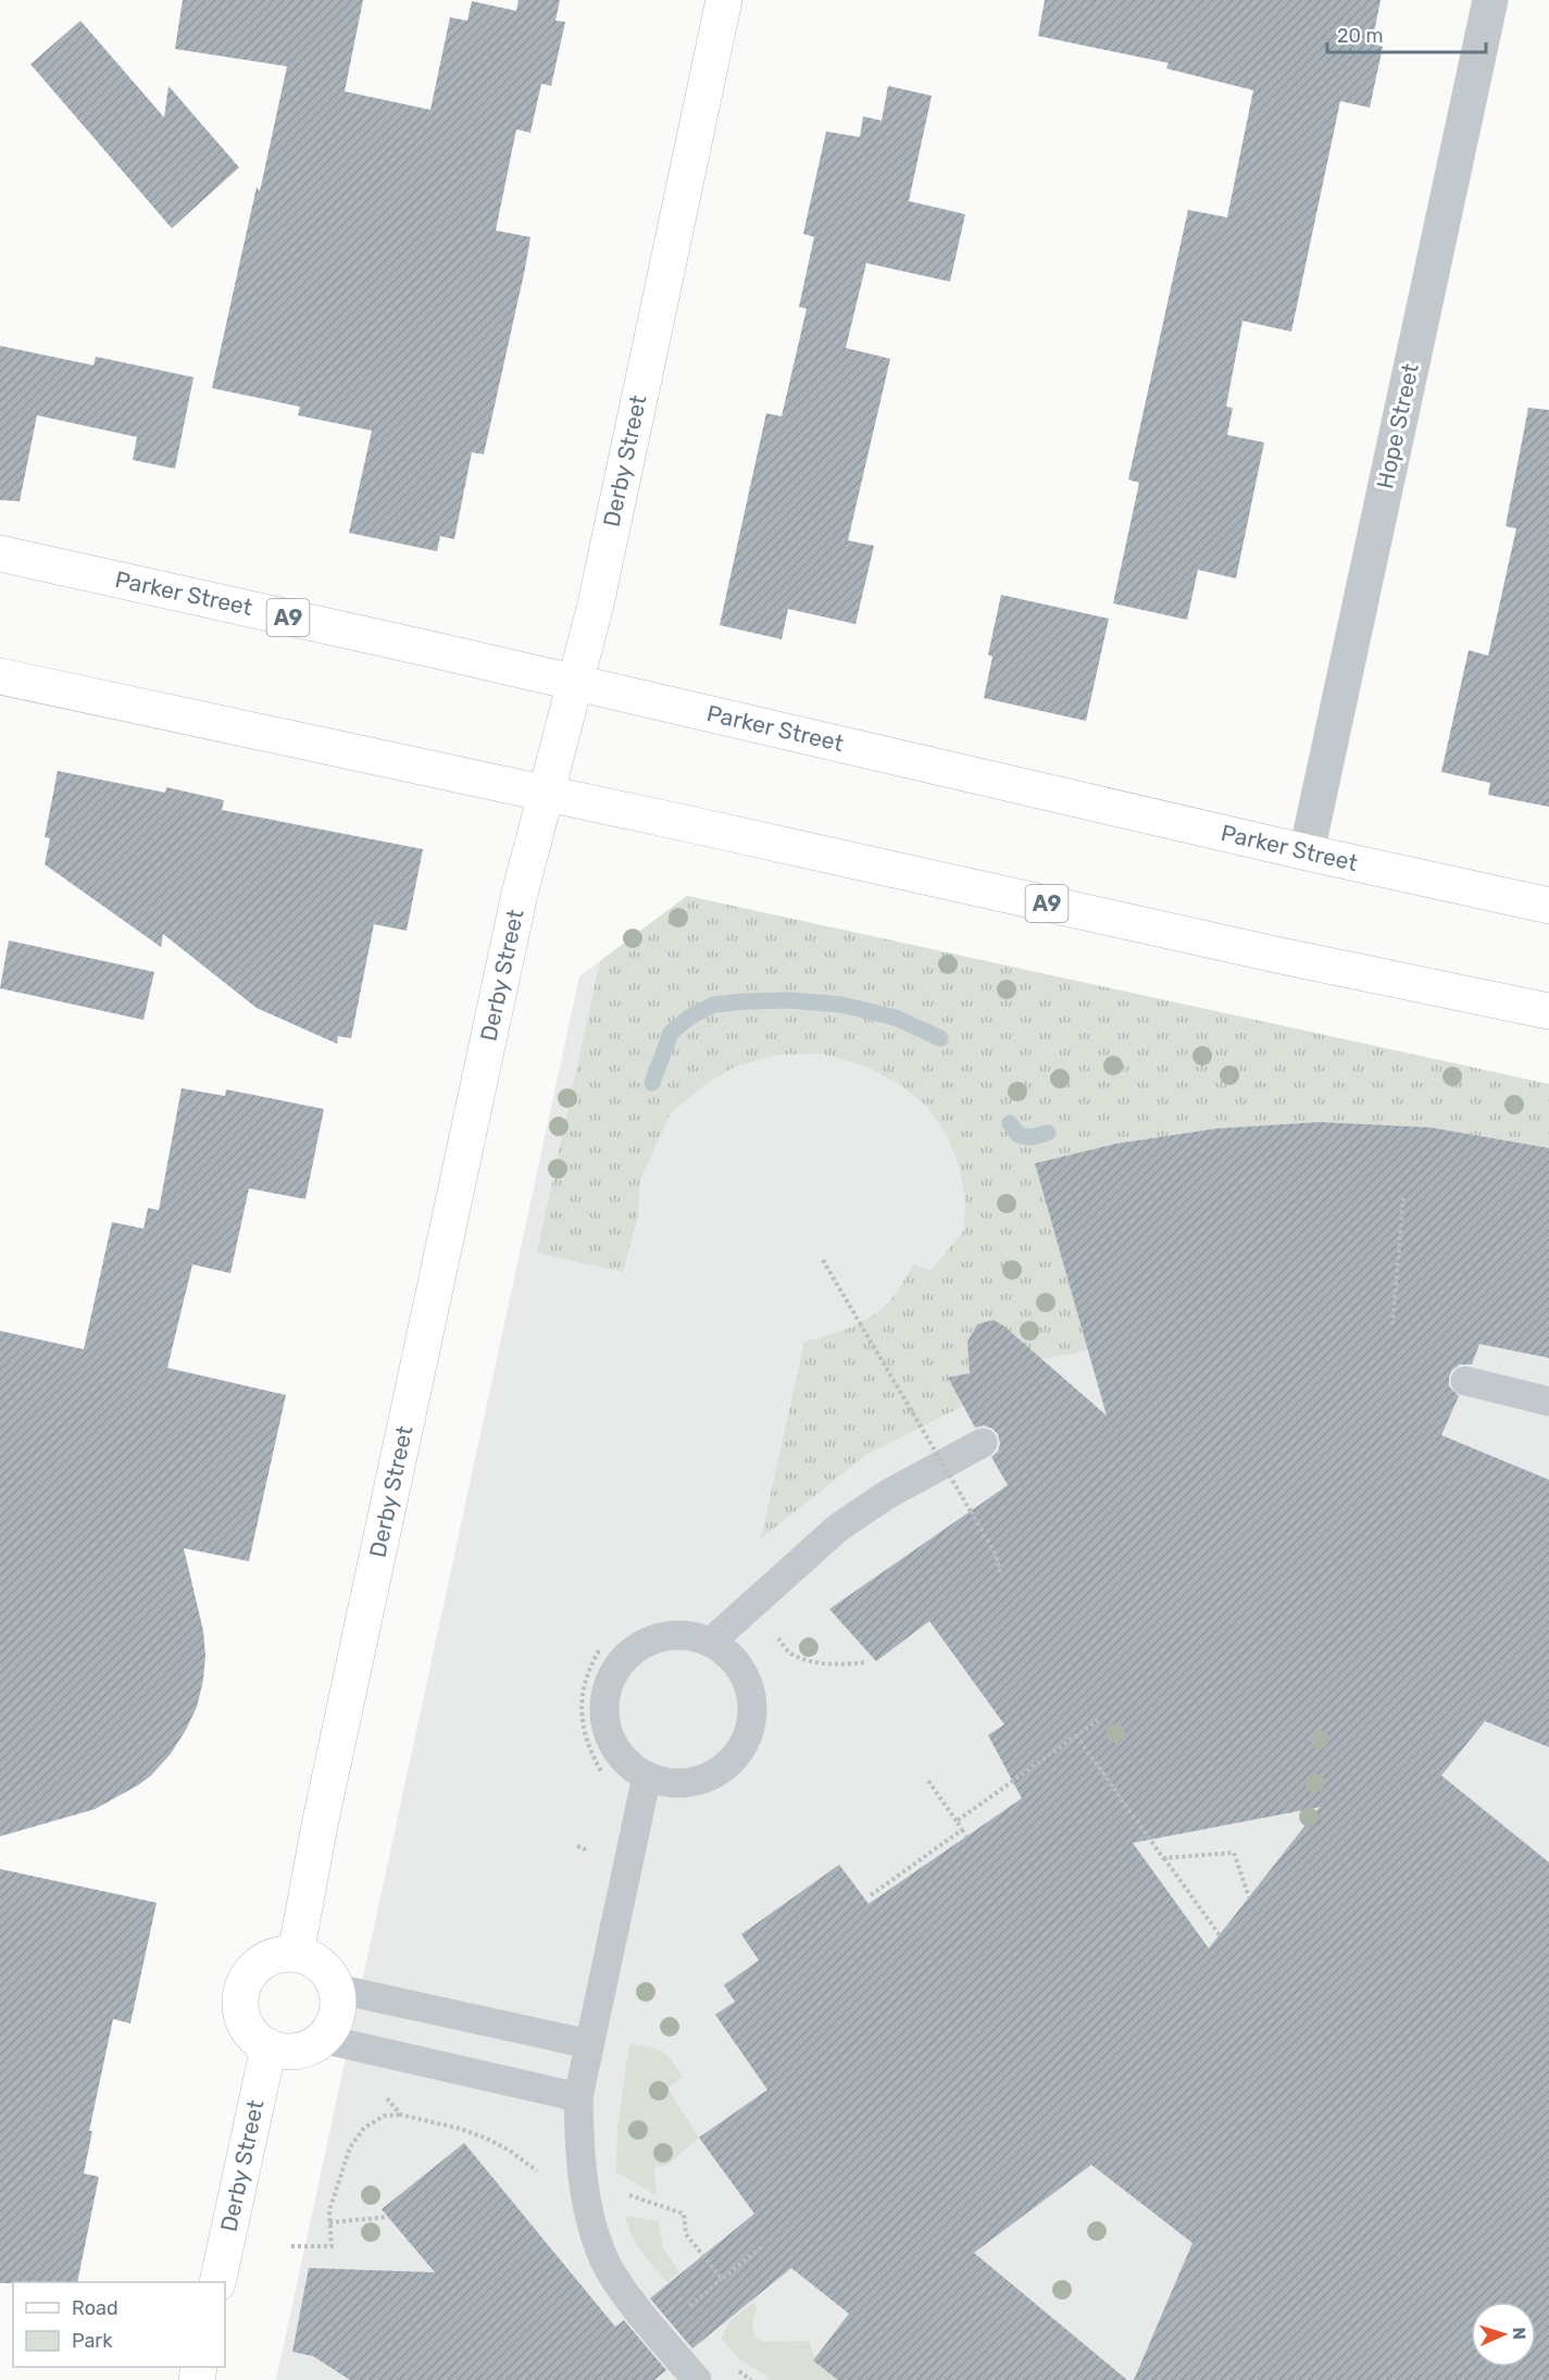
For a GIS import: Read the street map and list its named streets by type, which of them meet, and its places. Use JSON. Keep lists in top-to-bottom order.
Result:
{
  "streets": {
    "main road": ["Derby Street", "Parker Street", "A9"],
    "street": ["Hope Street"]
  },
  "crossings": [
    ["Hope Street", "Parker Street"],
    ["Derby Street", "Parker Street"],
    ["Derby Street", "A9"]
  ],
  "legend": ["Road", "Park"],
  "scale_bar": "20 m",
  "north": "right"
}
